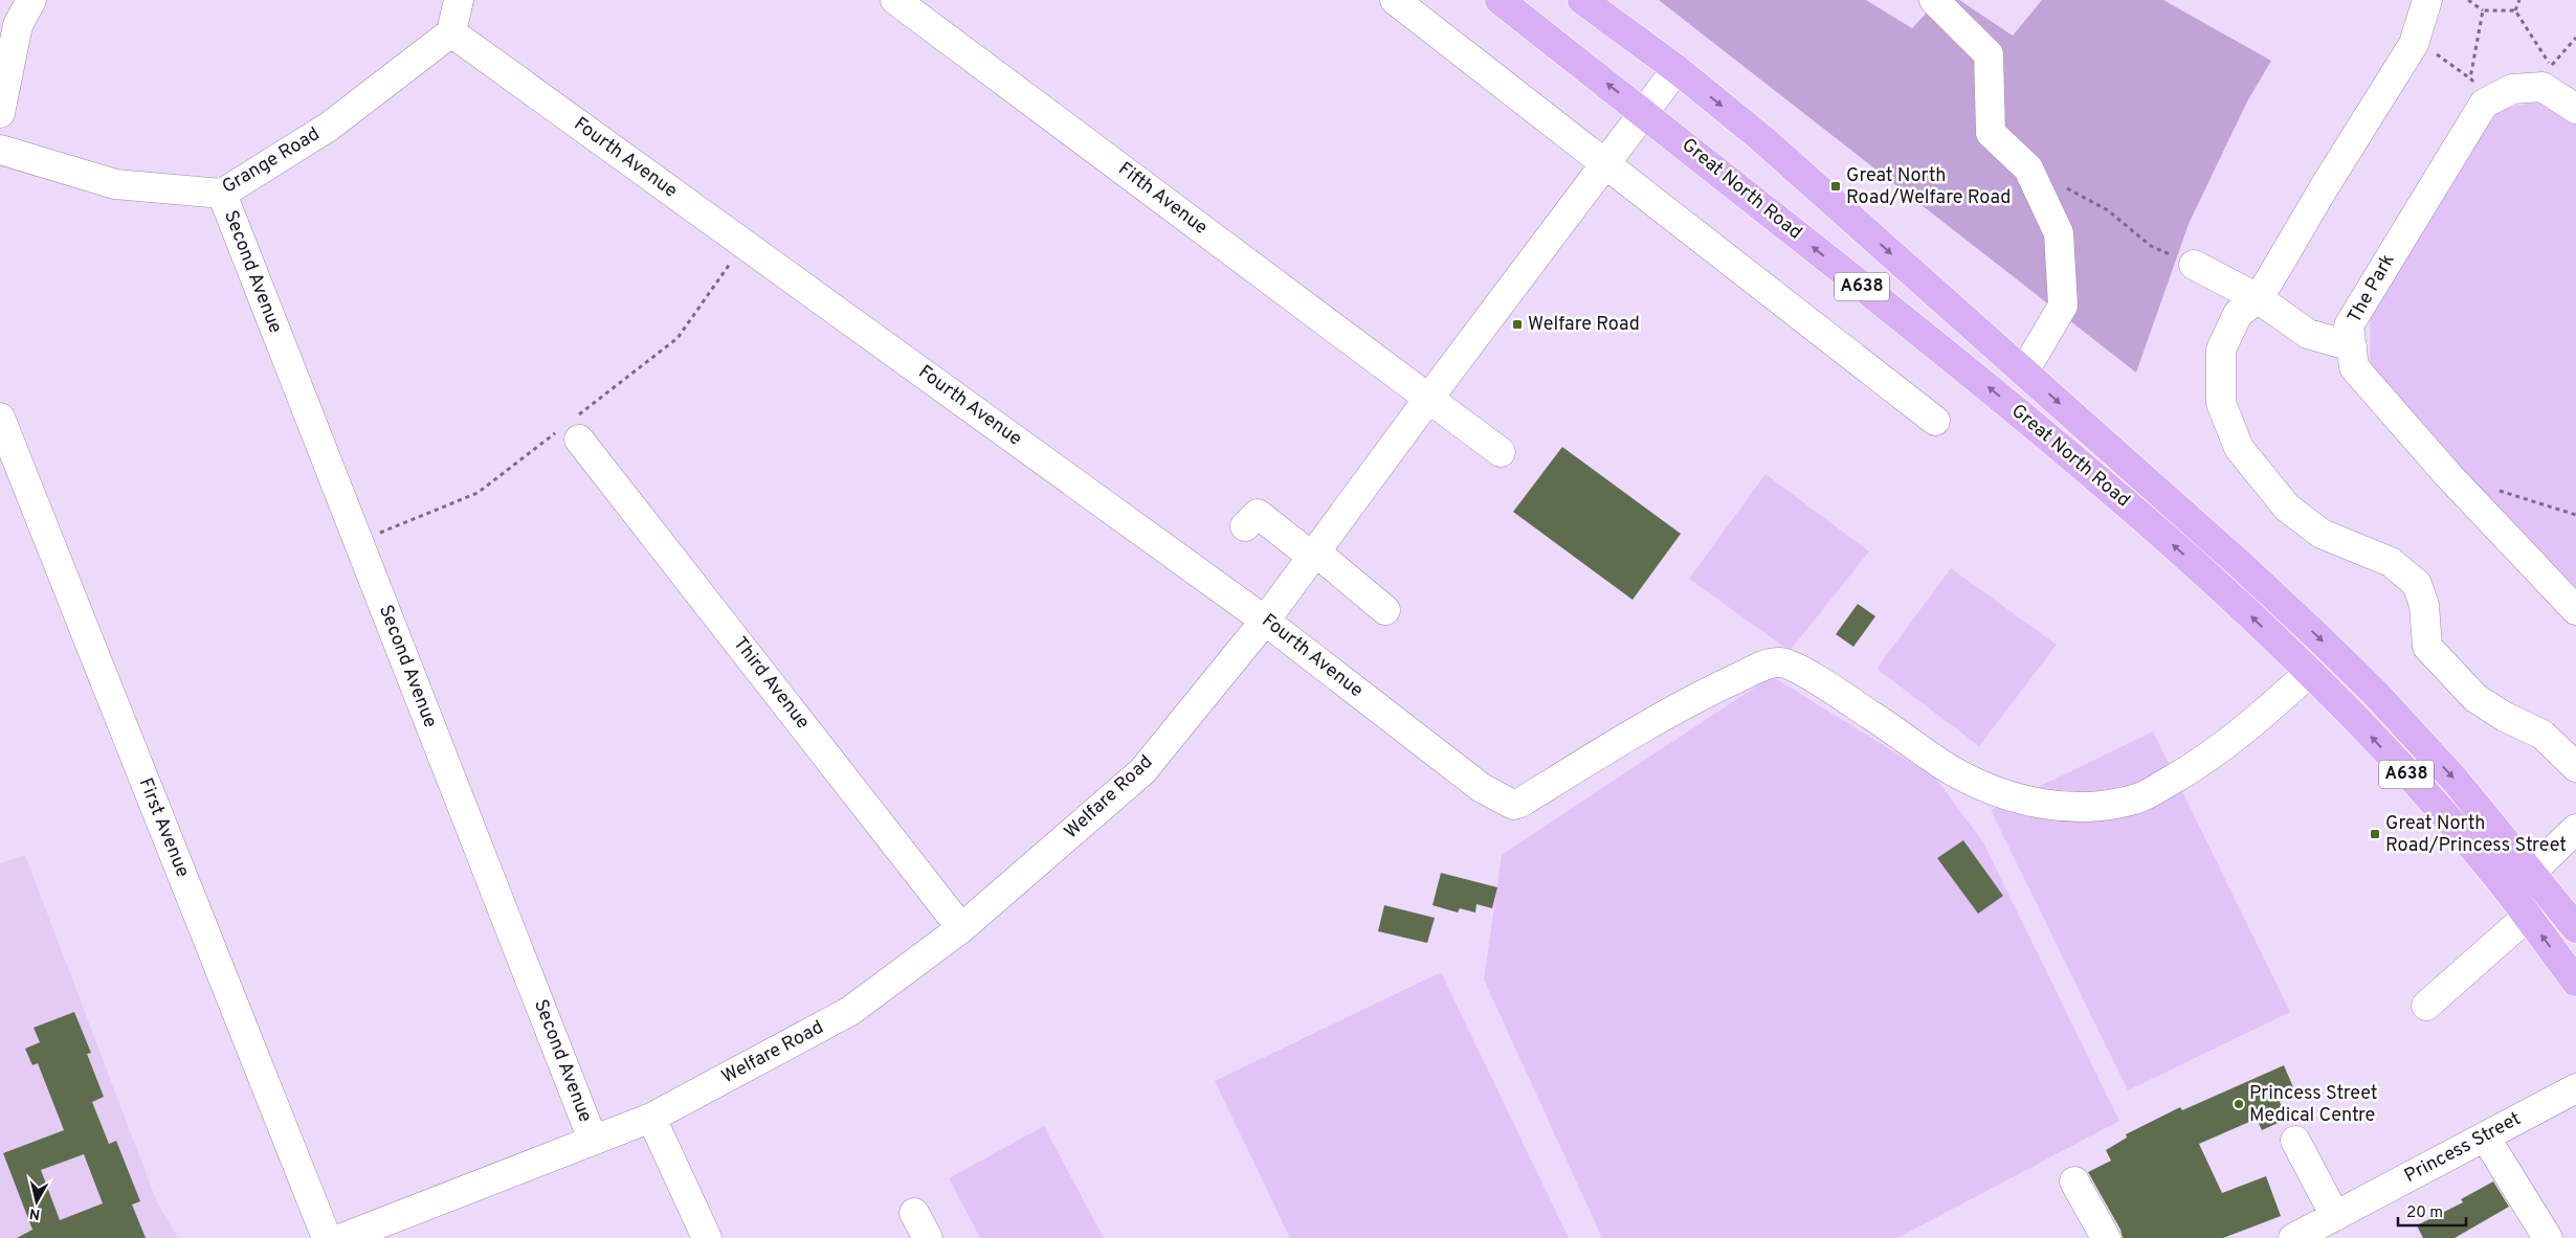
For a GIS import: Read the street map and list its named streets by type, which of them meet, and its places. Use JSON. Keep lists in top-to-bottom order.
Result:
{
  "streets": {
    "highway": ["Great North Road", "A638"],
    "street": [
      "Fourth Avenue",
      "Grange Road",
      "Fifth Avenue",
      "Second Avenue",
      "The Park",
      "Third Avenue",
      "Welfare Road",
      "First Avenue",
      "Princess Street"
    ]
  },
  "crossings": [
    ["Fourth Avenue", "Grange Road"],
    ["Fourth Avenue", "Great North Road"],
    ["Fourth Avenue", "Welfare Road"],
    ["Grange Road", "Second Avenue"],
    ["Great North Road", "Welfare Road"],
    ["Fifth Avenue", "Welfare Road"],
    ["Second Avenue", "Welfare Road"],
    ["Third Avenue", "Welfare Road"]
  ],
  "places": {
    "transit": ["Great North Road/Welfare Road", "Welfare Road", "Great North Road/Princess Street"],
    "other": ["Princess Street Medical Centre"]
  },
  "scale_bar": "20 m",
  "north": "bottom"
}
